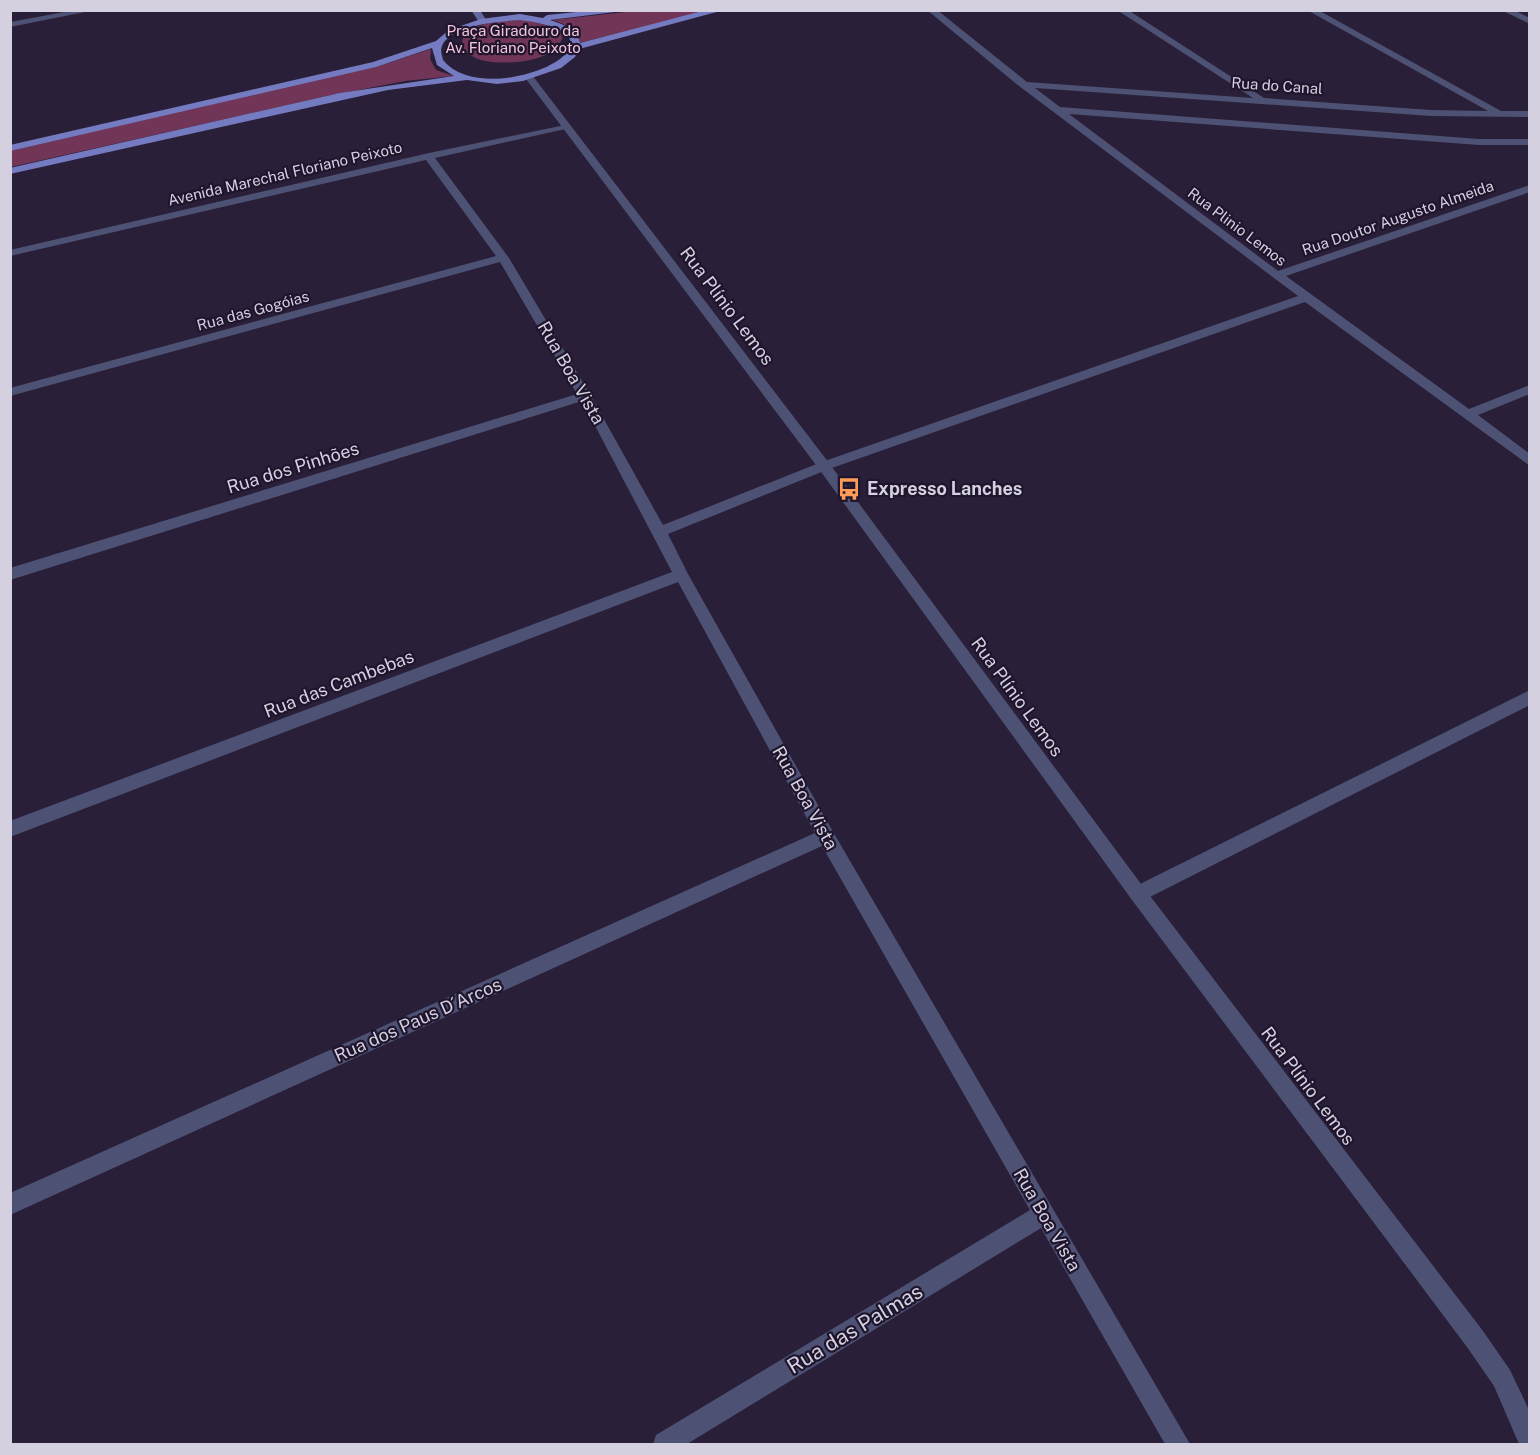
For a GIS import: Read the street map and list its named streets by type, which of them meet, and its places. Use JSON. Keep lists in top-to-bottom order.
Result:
{
  "streets": {
    "street": [
      "Rua do Canal",
      "Avenida Marechal Floriano Peixoto",
      "Rua Doutor Augusto Almeida",
      "Rua Plinio Lemos",
      "Rua Plínio Lemos",
      "Rua das Gogóias",
      "Rua Boa Vista",
      "Rua dos Pinhões",
      "Rua das Cambebas",
      "Rua dos Paus D´Arcos",
      "Rua das Palmas"
    ]
  },
  "crossings": [
    ["Rua do Canal", "Rua Plinio Lemos"],
    ["Avenida Marechal Floriano Peixoto", "Rua Plínio Lemos"],
    ["Avenida Marechal Floriano Peixoto", "Rua Boa Vista"],
    ["Rua Doutor Augusto Almeida", "Rua Plinio Lemos"],
    ["Rua das Gogóias", "Rua Boa Vista"],
    ["Rua Boa Vista", "Rua dos Pinhões"],
    ["Rua Boa Vista", "Rua das Cambebas"],
    ["Rua Boa Vista", "Rua dos Paus D´Arcos"],
    ["Rua Boa Vista", "Rua das Palmas"]
  ],
  "parks": ["Praça Giradouro da Av. Floriano Peixoto"],
  "places": {
    "bus stop": ["Expresso Lanches"]
  }
}
